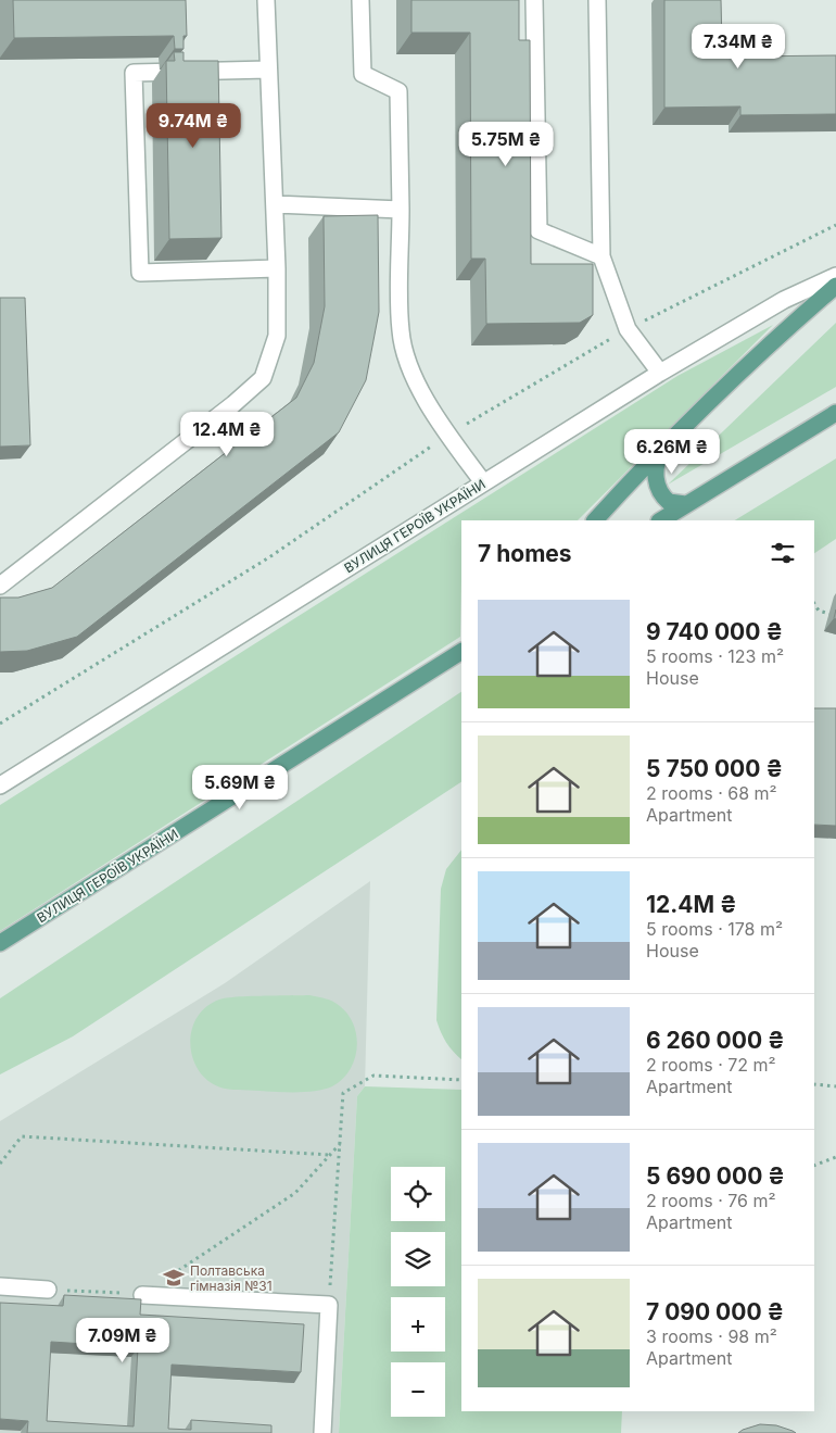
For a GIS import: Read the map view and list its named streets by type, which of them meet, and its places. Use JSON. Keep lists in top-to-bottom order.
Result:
{
  "streets": {
    "main road": ["ВУЛИЦЯ ГЕРОЇВ УКРАЇНИ"]
  },
  "places": {
    "school or university": ["Полтавська гімназія №31"]
  },
  "page": {
    "price": [
      "7.34M ₴",
      "9.74M ₴",
      "5.75M ₴",
      "12.4M ₴",
      "6.26M ₴",
      "5.69M ₴",
      "7.09M ₴"
    ],
    "heading": "7 homes",
    "list": [
      {
        "name": "9 740 000 ₴",
        "note": "5 rooms · 123 m² · House"
      },
      {
        "name": "5 750 000 ₴",
        "note": "2 rooms · 68 m² · Apartment"
      },
      {
        "name": "12.4M ₴",
        "note": "5 rooms · 178 m² · House"
      },
      {
        "name": "6 260 000 ₴",
        "note": "2 rooms · 72 m² · Apartment"
      },
      {
        "name": "5 690 000 ₴",
        "note": "2 rooms · 76 m² · Apartment"
      },
      {
        "name": "7 090 000 ₴",
        "note": "3 rooms · 98 m² · Apartment"
      }
    ],
    "map_buttons": ["+", "−"]
  }
}
